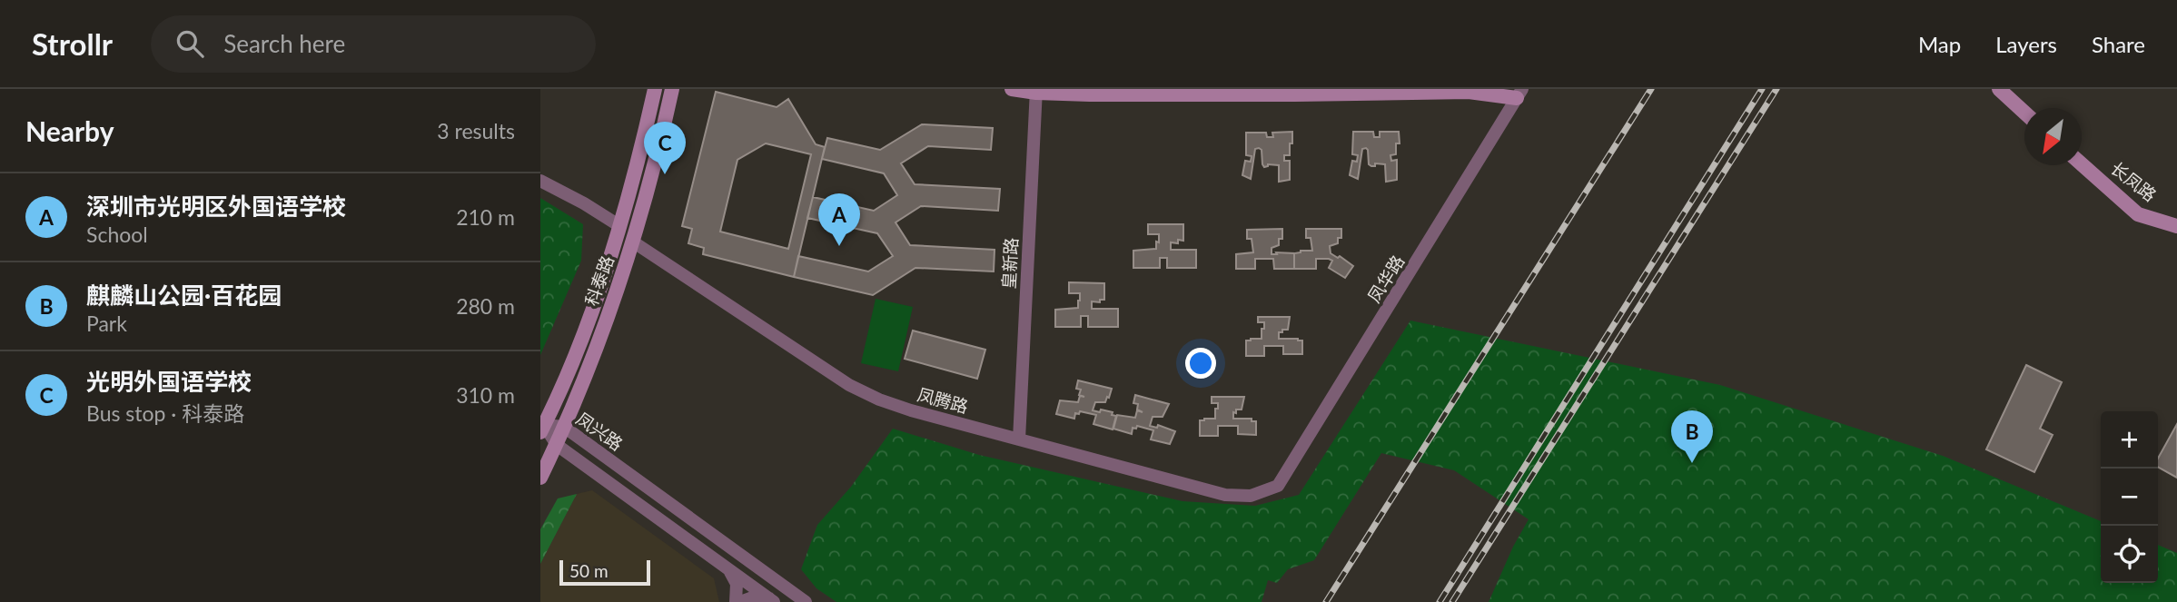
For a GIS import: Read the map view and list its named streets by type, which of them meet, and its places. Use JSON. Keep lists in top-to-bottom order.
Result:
{
  "streets": {
    "main road": ["长凤路", "科泰路"],
    "street": [
      "皇新路",
      "凤华路",
      "凤腾路",
      "凤兴路"
    ]
  },
  "crossings": [
    ["皇新路", "凤腾路"],
    ["凤华路", "凤腾路"],
    ["科泰路", "凤腾路"],
    ["科泰路", "凤兴路"]
  ],
  "scale_bar": "50 m",
  "north": "bottom left",
  "page": {
    "header": "Strollr",
    "search": "Search here",
    "nav": ["Map", "Layers", "Share"],
    "heading": ["Nearby", "3 results"],
    "pins": ["C", "A", "B"],
    "list": [
      {
        "mark": "A",
        "name": "深圳市光明区外国语学校",
        "note": "School",
        "value": "210 m"
      },
      {
        "mark": "B",
        "name": "麒麟山公园·百花园",
        "note": "Park",
        "value": "280 m"
      },
      {
        "mark": "C",
        "name": "光明外国语学校",
        "note": "Bus stop · 科泰路",
        "value": "310 m"
      }
    ],
    "map_buttons": ["+", "−"],
    "scale": "50 m"
  }
}
